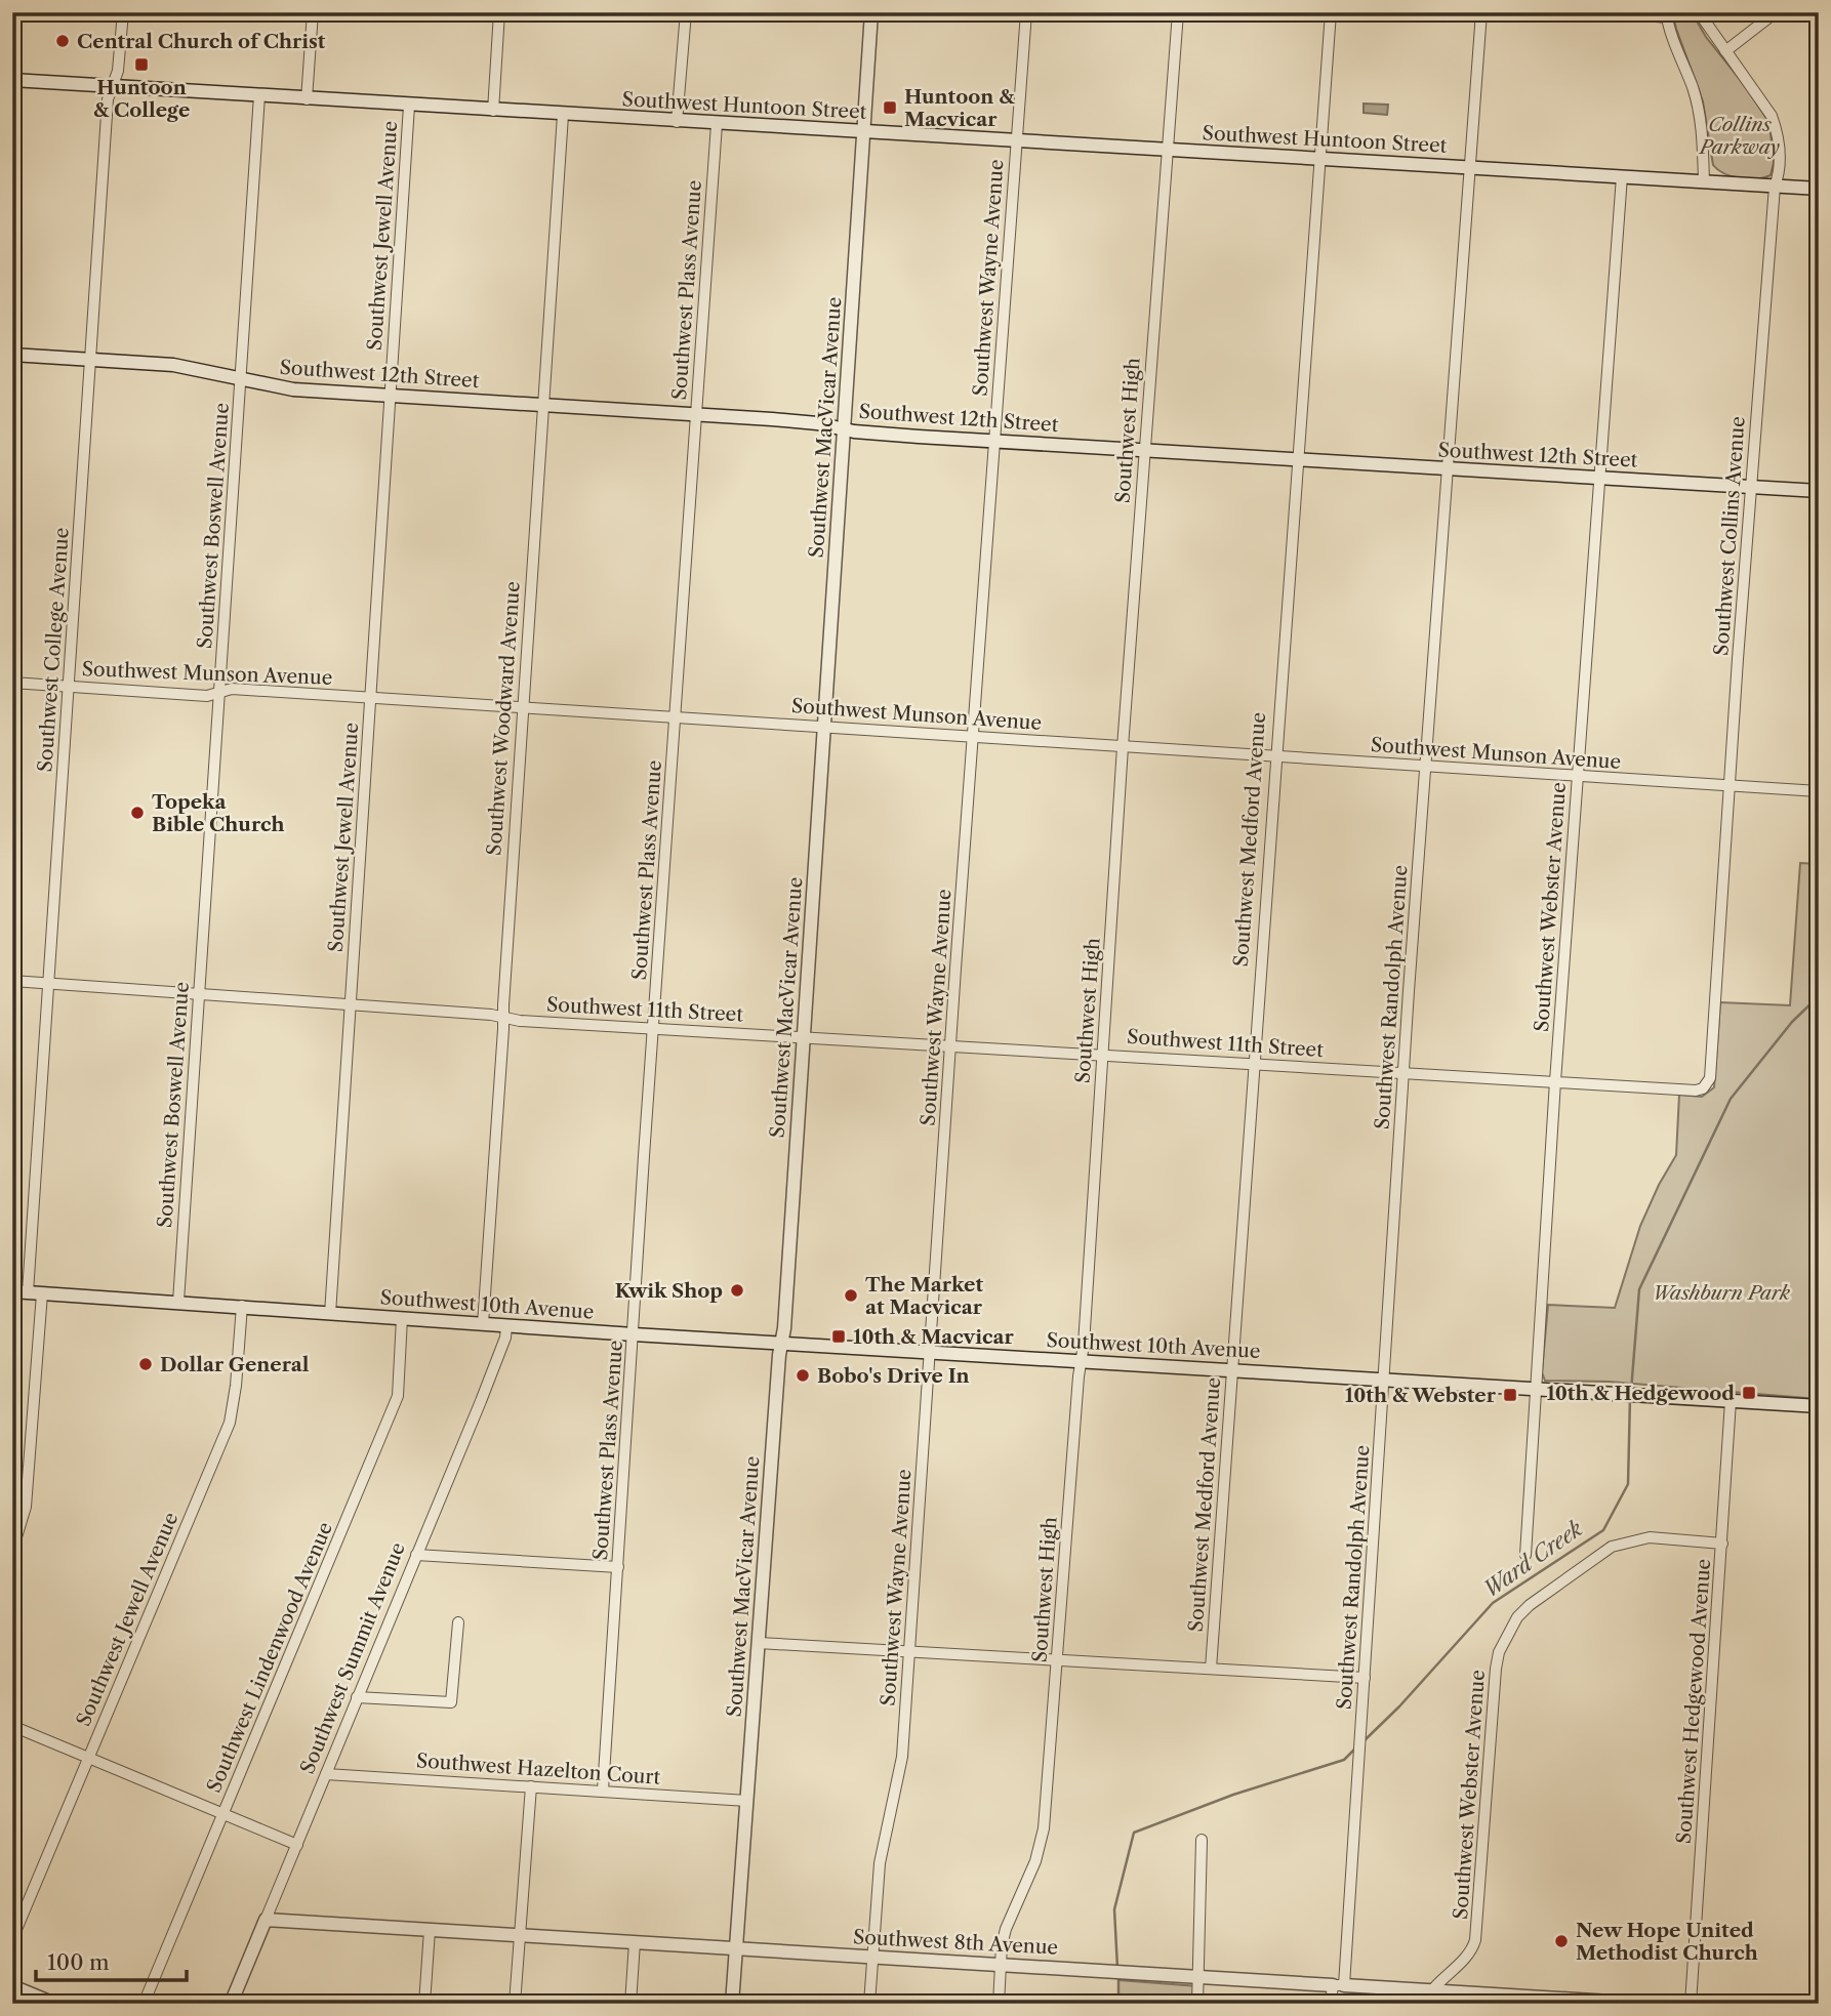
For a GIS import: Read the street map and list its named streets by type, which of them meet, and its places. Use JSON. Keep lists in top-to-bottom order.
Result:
{
  "streets": {
    "main road": [
      "Southwest Huntoon Street",
      "Southwest 12th Street",
      "Southwest MacVicar Avenue",
      "Southwest 10th Avenue",
      "Southwest Summit Avenue",
      "Southwest 8th Avenue"
    ],
    "street": [
      "Southwest Jewell Avenue",
      "Southwest Wayne Avenue",
      "Southwest Plass Avenue",
      "Southwest High",
      "Southwest Boswell Avenue",
      "Southwest Collins Avenue",
      "Southwest College Avenue",
      "Southwest Munson Avenue",
      "Southwest Woodward Avenue",
      "Southwest Medford Avenue",
      "Southwest Webster Avenue",
      "Southwest Randolph Avenue",
      "Southwest 11th Street",
      "Southwest Lindenwood Avenue",
      "Southwest Hedgewood Avenue",
      "Southwest Hazelton Court"
    ]
  },
  "crossings": [
    ["Southwest Huntoon Street", "Southwest Jewell Avenue"],
    ["Southwest Huntoon Street", "Southwest Wayne Avenue"],
    ["Southwest Huntoon Street", "Southwest Plass Avenue"],
    ["Southwest Huntoon Street", "Southwest MacVicar Avenue"],
    ["Southwest Huntoon Street", "Southwest High"],
    ["Southwest Huntoon Street", "Southwest Boswell Avenue"],
    ["Southwest Huntoon Street", "Southwest Collins Avenue"],
    ["Southwest Huntoon Street", "Southwest College Avenue"],
    ["Southwest Huntoon Street", "Southwest Woodward Avenue"],
    ["Southwest Huntoon Street", "Southwest Medford Avenue"],
    ["Southwest Huntoon Street", "Southwest Webster Avenue"],
    ["Southwest Huntoon Street", "Southwest Randolph Avenue"],
    ["Southwest Jewell Avenue", "Southwest 12th Street"],
    ["Southwest Jewell Avenue", "Southwest Munson Avenue"],
    ["Southwest Jewell Avenue", "Southwest 11th Street"],
    ["Southwest Jewell Avenue", "Southwest 10th Avenue"],
    ["Southwest Wayne Avenue", "Southwest 12th Street"],
    ["Southwest Wayne Avenue", "Southwest Munson Avenue"],
    ["Southwest Wayne Avenue", "Southwest 11th Street"],
    ["Southwest Wayne Avenue", "Southwest 10th Avenue"],
    ["Southwest Wayne Avenue", "Southwest 8th Avenue"],
    ["Southwest Plass Avenue", "Southwest 12th Street"],
    ["Southwest Plass Avenue", "Southwest Munson Avenue"],
    ["Southwest Plass Avenue", "Southwest 11th Street"],
    ["Southwest Plass Avenue", "Southwest 10th Avenue"],
    ["Southwest Plass Avenue", "Southwest Hazelton Court"],
    ["Southwest 12th Street", "Southwest MacVicar Avenue"],
    ["Southwest 12th Street", "Southwest High"],
    ["Southwest 12th Street", "Southwest Boswell Avenue"],
    ["Southwest 12th Street", "Southwest Collins Avenue"],
    ["Southwest 12th Street", "Southwest College Avenue"],
    ["Southwest 12th Street", "Southwest Woodward Avenue"],
    ["Southwest 12th Street", "Southwest Medford Avenue"],
    ["Southwest 12th Street", "Southwest Webster Avenue"],
    ["Southwest 12th Street", "Southwest Randolph Avenue"],
    ["Southwest MacVicar Avenue", "Southwest Munson Avenue"],
    ["Southwest MacVicar Avenue", "Southwest 11th Street"],
    ["Southwest MacVicar Avenue", "Southwest 10th Avenue"],
    ["Southwest MacVicar Avenue", "Southwest Hazelton Court"],
    ["Southwest MacVicar Avenue", "Southwest 8th Avenue"],
    ["Southwest High", "Southwest Munson Avenue"],
    ["Southwest High", "Southwest 11th Street"],
    ["Southwest High", "Southwest 10th Avenue"],
    ["Southwest High", "Southwest 8th Avenue"],
    ["Southwest Boswell Avenue", "Southwest Munson Avenue"],
    ["Southwest Boswell Avenue", "Southwest 11th Street"],
    ["Southwest Boswell Avenue", "Southwest 10th Avenue"],
    ["Southwest Collins Avenue", "Southwest Munson Avenue"],
    ["Southwest Collins Avenue", "Southwest 11th Street"],
    ["Southwest College Avenue", "Southwest Munson Avenue"],
    ["Southwest College Avenue", "Southwest 11th Street"],
    ["Southwest College Avenue", "Southwest 10th Avenue"],
    ["Southwest Munson Avenue", "Southwest Woodward Avenue"],
    ["Southwest Munson Avenue", "Southwest Medford Avenue"],
    ["Southwest Munson Avenue", "Southwest Webster Avenue"],
    ["Southwest Munson Avenue", "Southwest Randolph Avenue"],
    ["Southwest Woodward Avenue", "Southwest 11th Street"],
    ["Southwest Woodward Avenue", "Southwest 10th Avenue"],
    ["Southwest Medford Avenue", "Southwest 11th Street"],
    ["Southwest Medford Avenue", "Southwest 10th Avenue"],
    ["Southwest Webster Avenue", "Southwest 11th Street"],
    ["Southwest Webster Avenue", "Southwest 10th Avenue"],
    ["Southwest Webster Avenue", "Southwest Hedgewood Avenue"],
    ["Southwest Webster Avenue", "Southwest 8th Avenue"],
    ["Southwest Randolph Avenue", "Southwest 11th Street"],
    ["Southwest Randolph Avenue", "Southwest 10th Avenue"],
    ["Southwest Randolph Avenue", "Southwest 8th Avenue"],
    ["Southwest 10th Avenue", "Southwest Lindenwood Avenue"],
    ["Southwest 10th Avenue", "Southwest Summit Avenue"],
    ["Southwest 10th Avenue", "Southwest Hedgewood Avenue"],
    ["Southwest Summit Avenue", "Southwest Hazelton Court"],
    ["Southwest Summit Avenue", "Southwest 8th Avenue"]
  ],
  "water": ["Ward Creek"],
  "parks": ["Collins Parkway", "Washburn Park"],
  "places": {
    "other": [
      "Central Church of Christ",
      "Topeka Bible Church",
      "Kwik Shop",
      "The Market at Macvicar",
      "Dollar General",
      "Bobo's Drive In",
      "New Hope United Methodist Church"
    ],
    "transit": [
      "Huntoon & College",
      "Huntoon & Macvicar",
      "10th & Macvicar",
      "10th & Hedgewood",
      "10th & Webster"
    ]
  },
  "scale_bar": "100 m"
}
